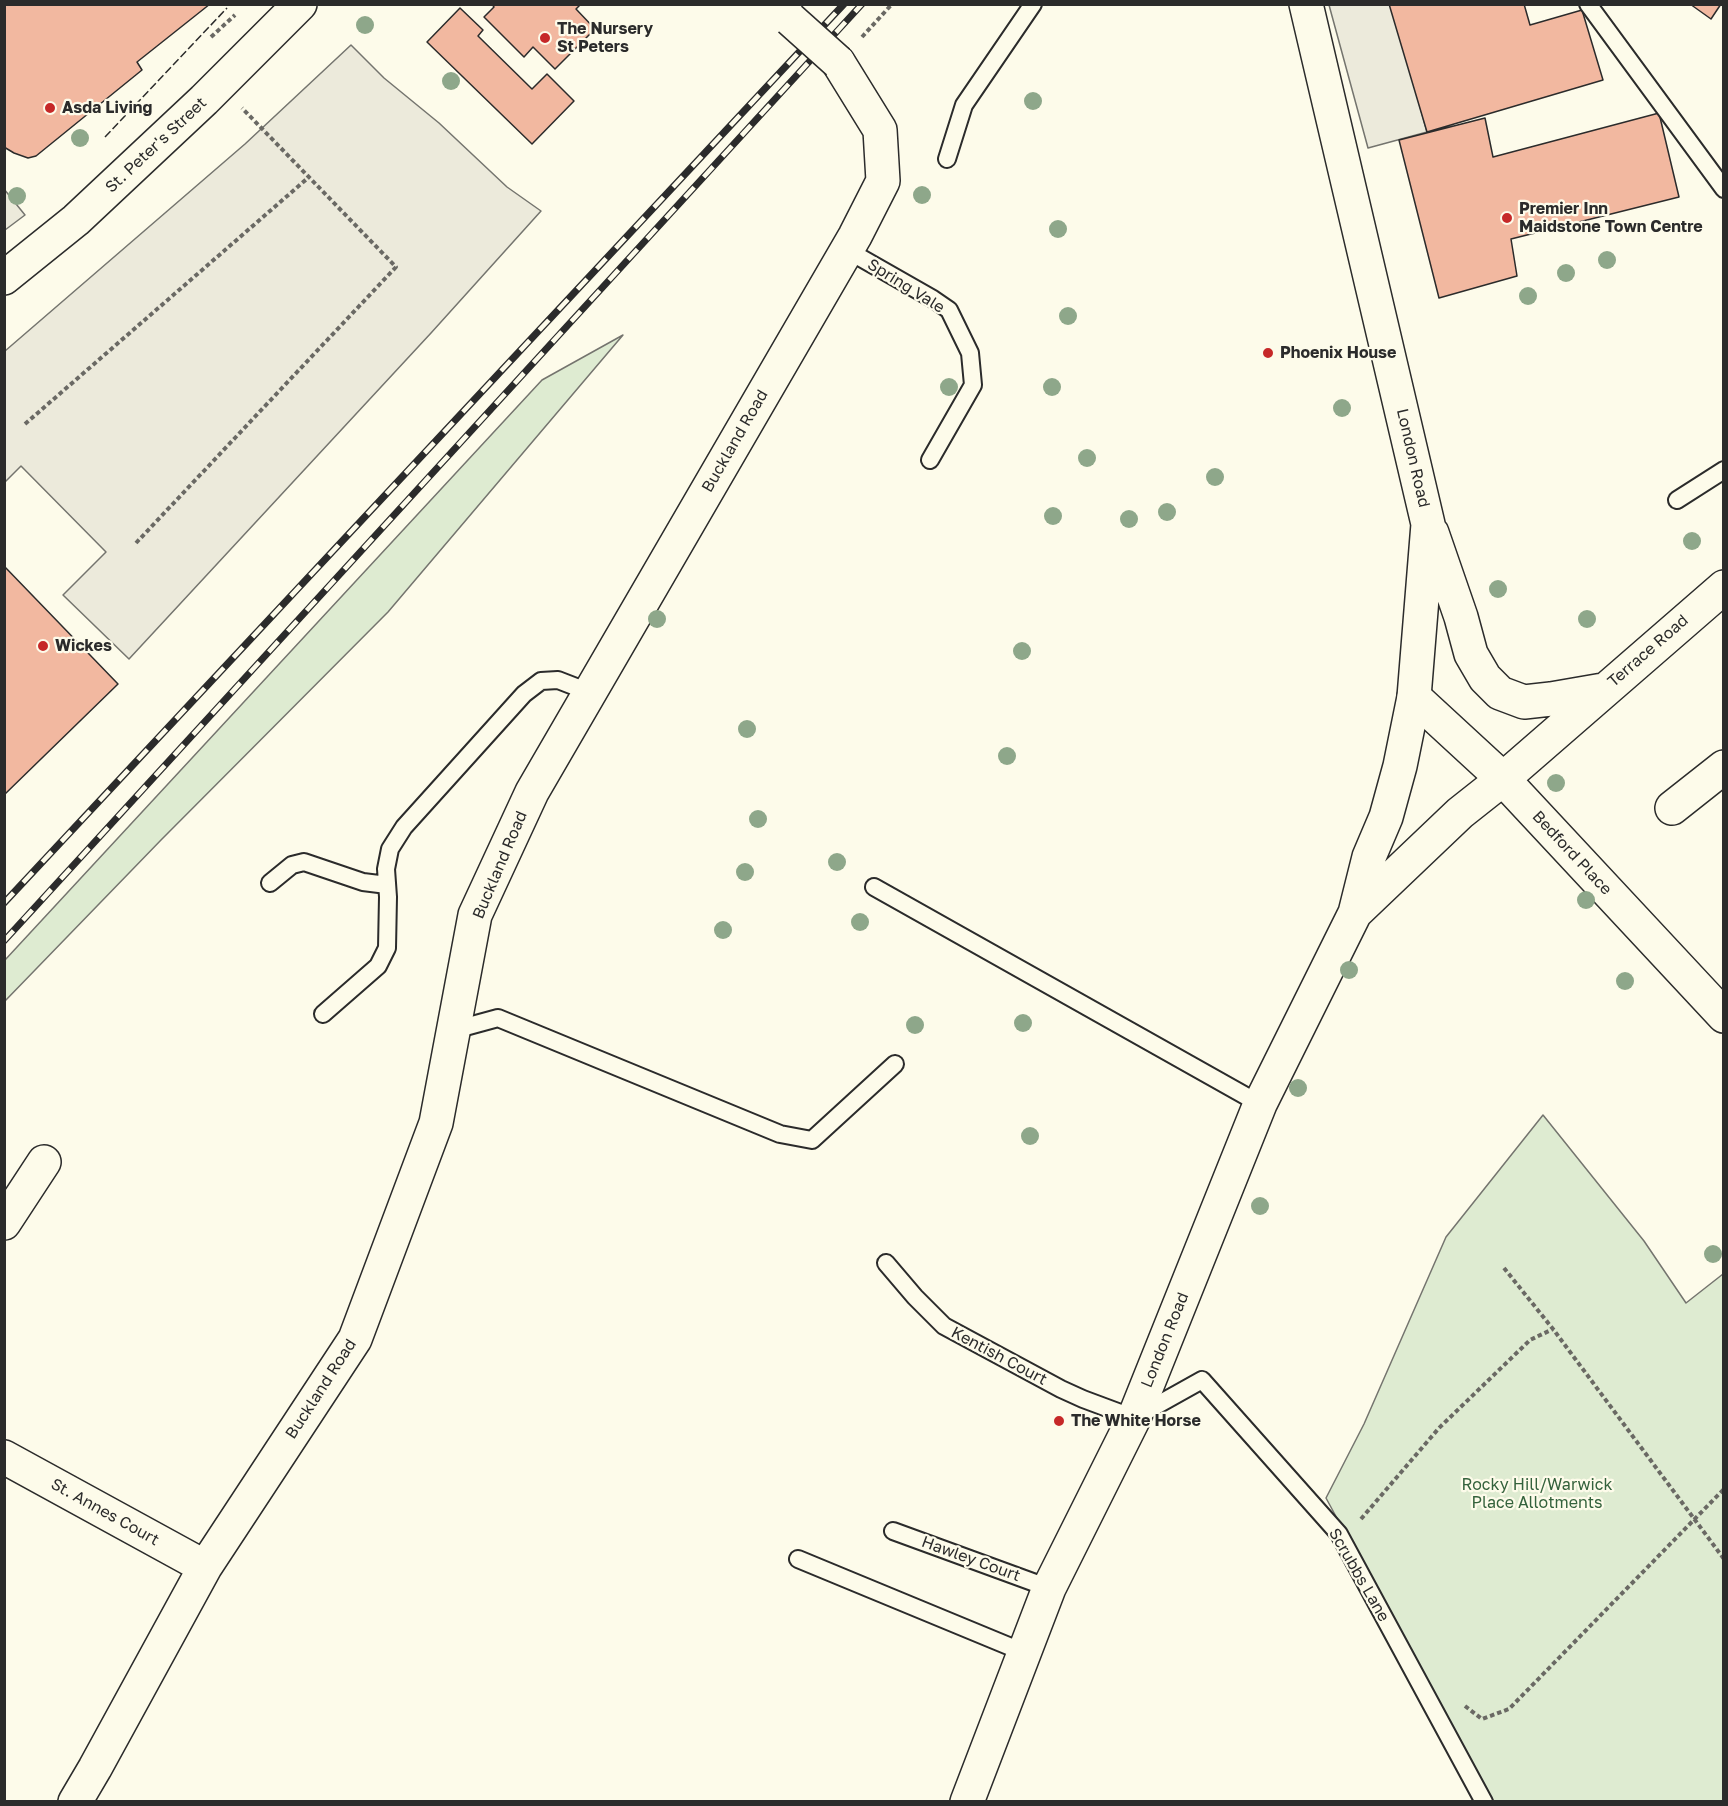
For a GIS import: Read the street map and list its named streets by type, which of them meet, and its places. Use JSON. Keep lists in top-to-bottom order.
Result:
{
  "streets": {
    "street": [
      "St. Peter's Street",
      "Buckland Road",
      "London Road",
      "Terrace Road",
      "Bedford Place",
      "St. Annes Court"
    ],
    "lane": [
      "Spring Vale",
      "Kentish Court",
      "Hawley Court",
      "Scrubbs Lane"
    ]
  },
  "crossings": [
    ["Spring Vale", "Buckland Road"],
    ["Buckland Road", "St. Annes Court"],
    ["London Road", "Terrace Road"],
    ["London Road", "Bedford Place"],
    ["London Road", "Kentish Court"],
    ["London Road", "Hawley Court"],
    ["London Road", "Scrubbs Lane"],
    ["Kentish Court", "Scrubbs Lane"]
  ],
  "parks": ["Rocky Hill/Warwick Place Allotments"],
  "places": [
    "The Nursery St Peters",
    "Asda Living",
    "Premier Inn Maidstone Town Centre",
    "Phoenix House",
    "Wickes",
    "The White Horse"
  ]
}
